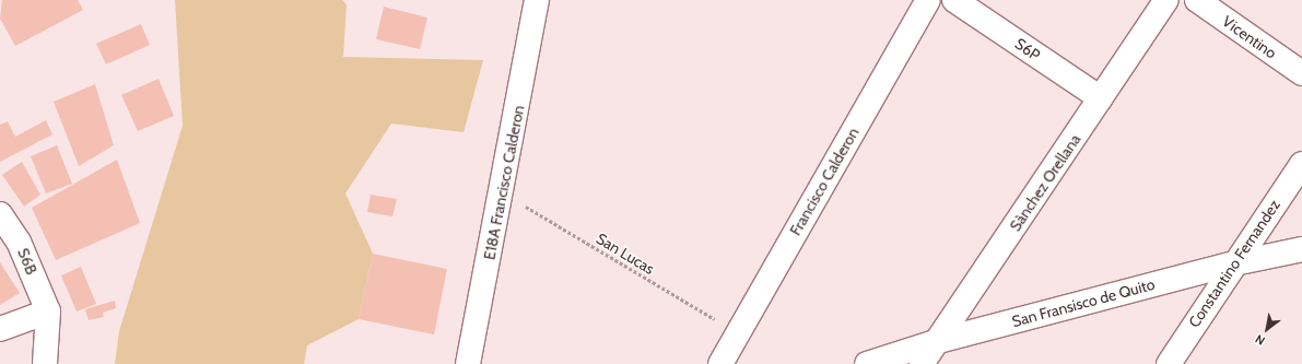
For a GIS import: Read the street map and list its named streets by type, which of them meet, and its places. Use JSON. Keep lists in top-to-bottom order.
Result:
{
  "streets": {
    "street": [
      "Vicentino",
      "S6P",
      "Francisco Calderon",
      "E18A Francisco Calderon",
      "Sànchez Orellana",
      "S6B",
      "Constantino Fernandez",
      "San Fransisco de Quito"
    ],
    "path": ["San Lucas"]
  },
  "crossings": [
    ["S6P", "Sànchez Orellana"],
    ["Francisco Calderon", "San Lucas"],
    ["E18A Francisco Calderon", "San Lucas"],
    ["Sànchez Orellana", "San Fransisco de Quito"],
    ["Constantino Fernandez", "San Fransisco de Quito"]
  ],
  "north": "bottom left"
}
